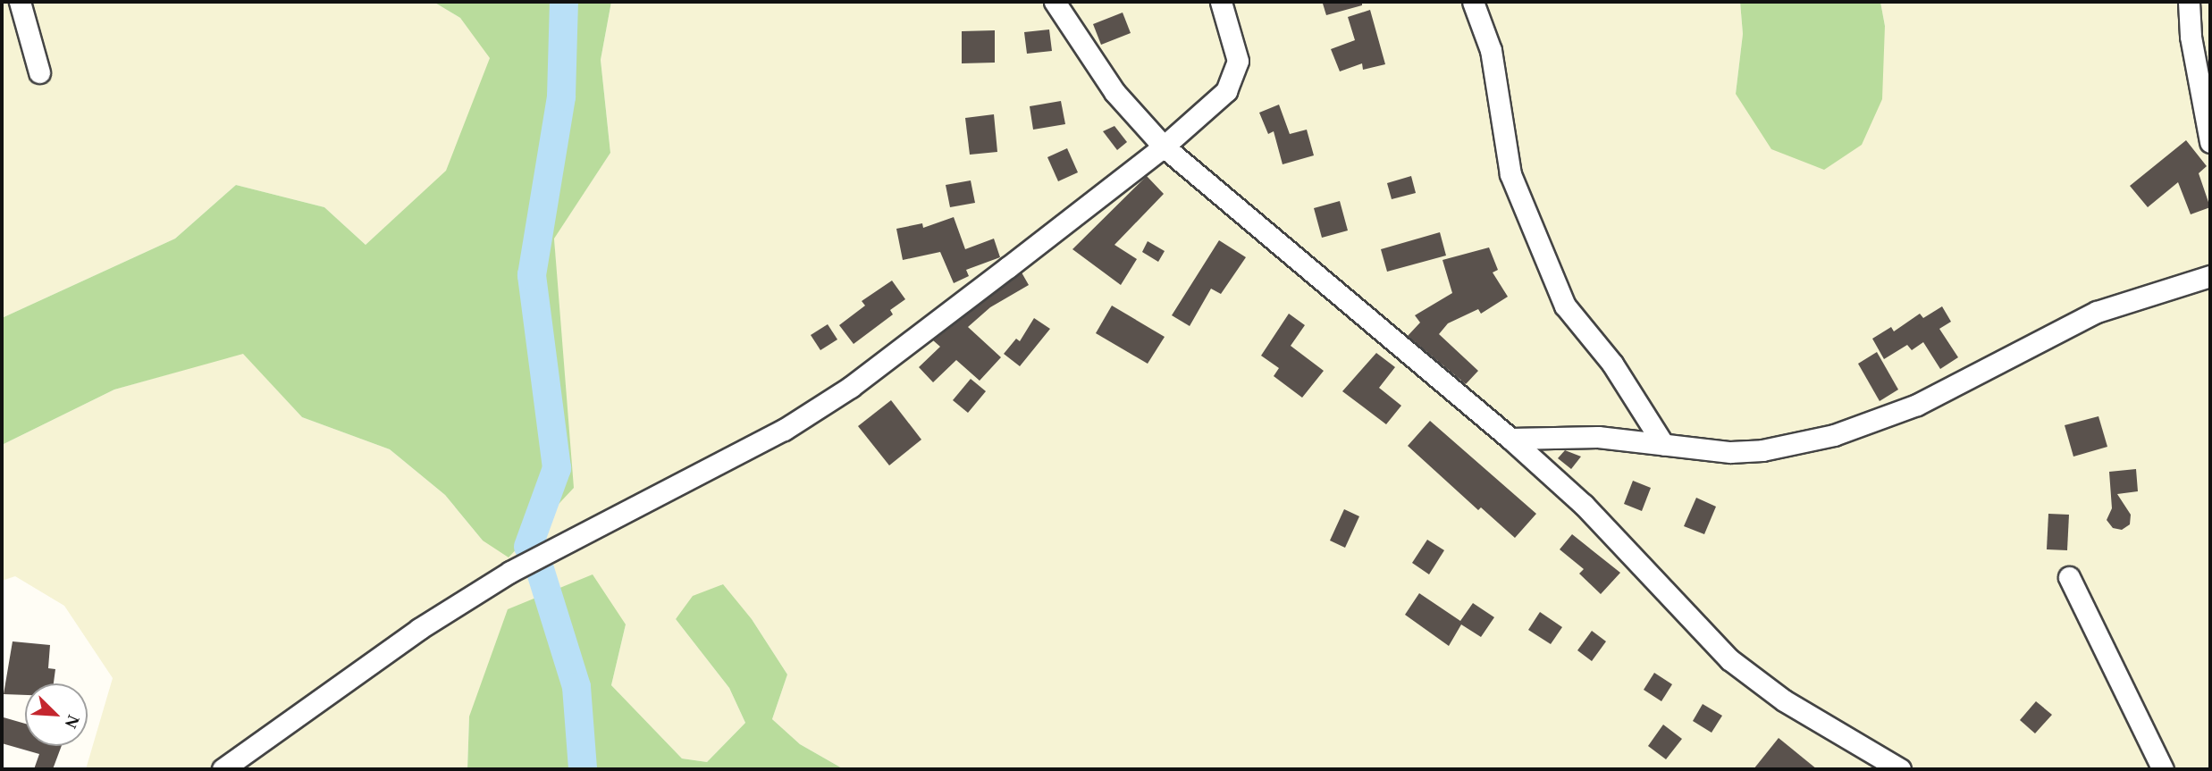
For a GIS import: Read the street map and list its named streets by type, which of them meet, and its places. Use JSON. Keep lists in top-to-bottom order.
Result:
{
  "north": "bottom right"
}
